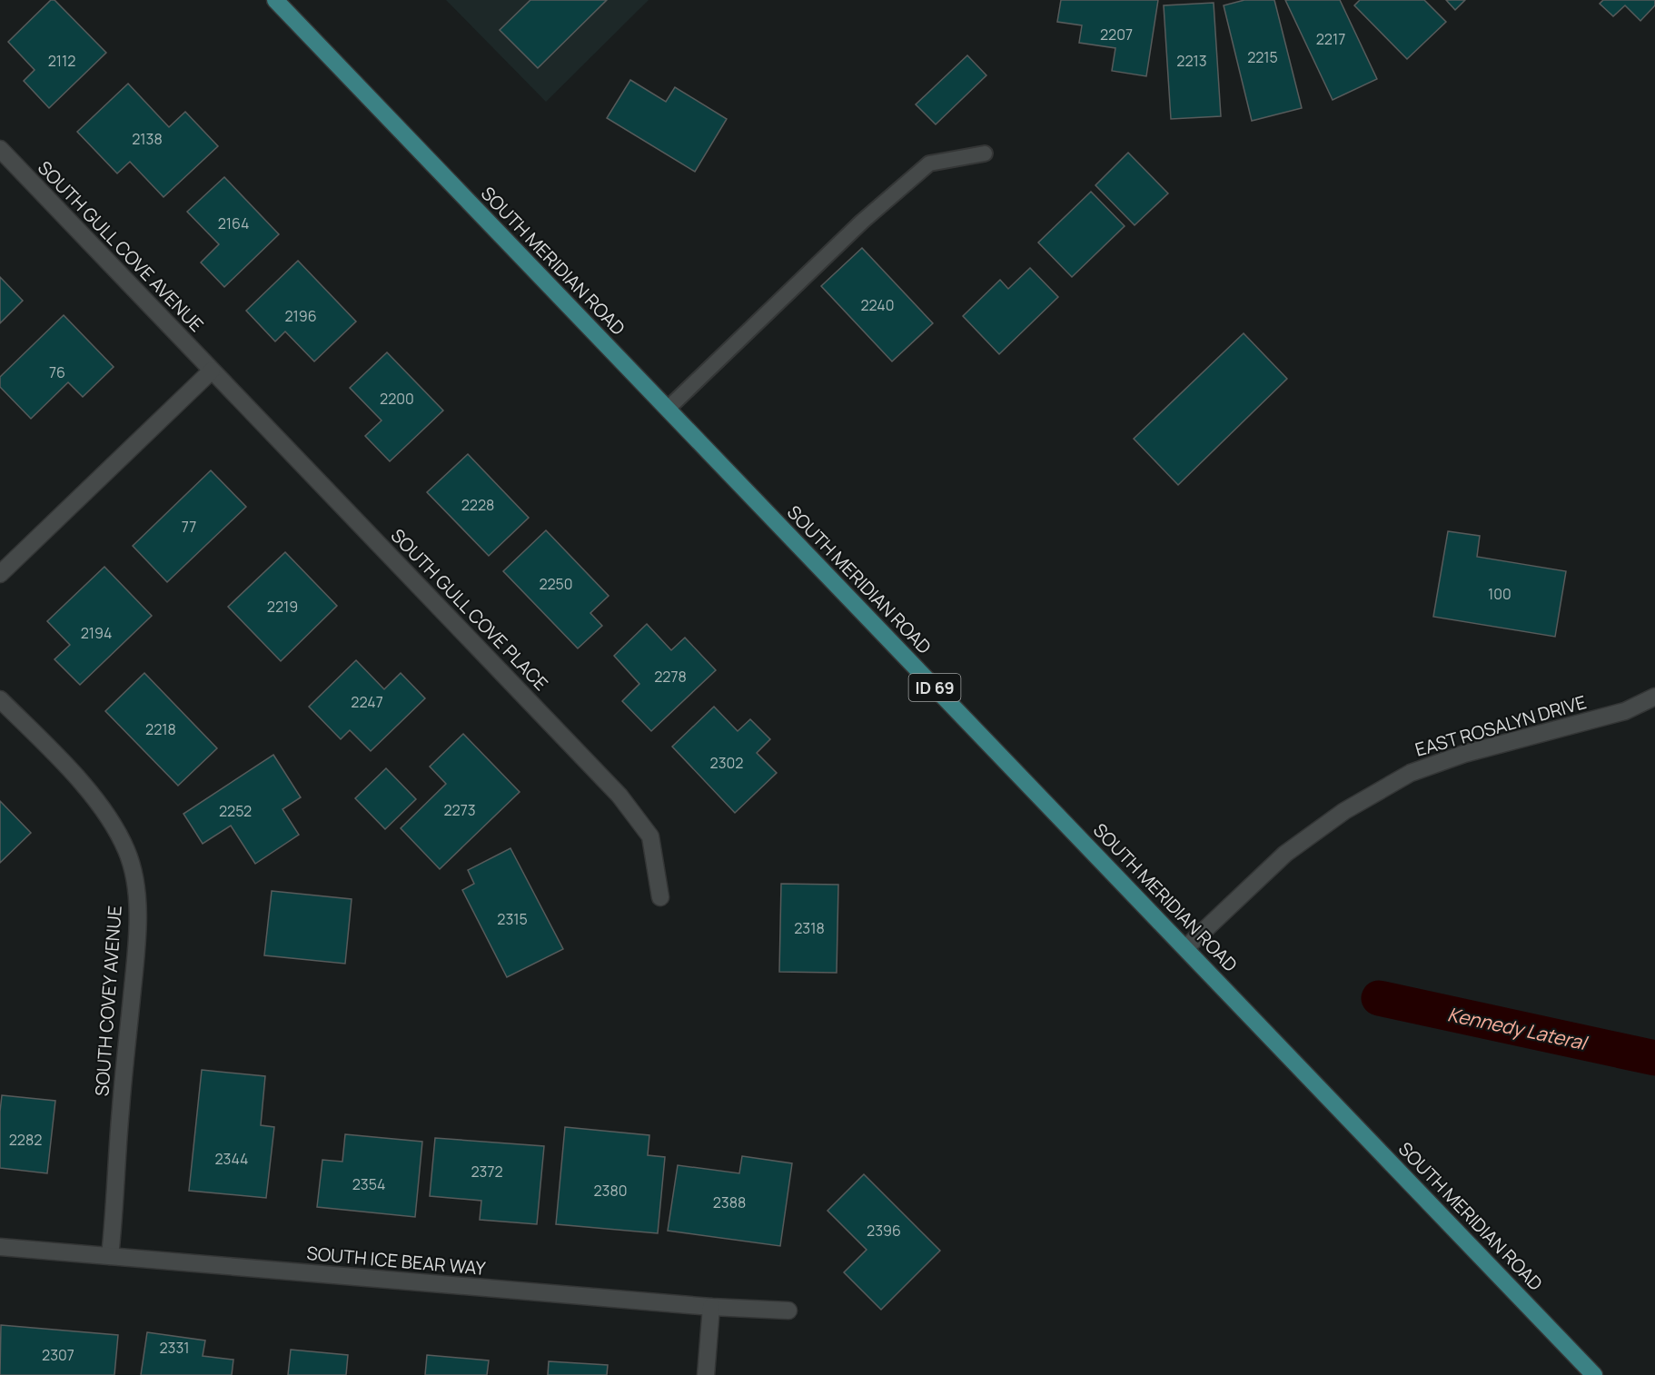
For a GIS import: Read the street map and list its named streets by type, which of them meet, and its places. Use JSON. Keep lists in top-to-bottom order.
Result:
{
  "streets": {
    "main road": ["SOUTH MERIDIAN ROAD", "ID 69"],
    "street": [
      "SOUTH GULL COVE AVENUE",
      "SOUTH GULL COVE PLACE",
      "EAST ROSALYN DRIVE",
      "SOUTH COVEY AVENUE",
      "SOUTH ICE BEAR WAY"
    ]
  },
  "crossings": [
    ["SOUTH GULL COVE AVENUE", "SOUTH GULL COVE PLACE"],
    ["SOUTH MERIDIAN ROAD", "EAST ROSALYN DRIVE"],
    ["SOUTH COVEY AVENUE", "SOUTH ICE BEAR WAY"]
  ],
  "water": ["Kennedy Lateral"],
  "house_numbers": [
    "2207",
    "2217",
    "2215",
    "2112",
    "2213",
    "2138",
    "2164",
    "2240",
    "2196",
    "76",
    "2200",
    "2228",
    "77",
    "2250",
    "100",
    "2219",
    "2194",
    "2278",
    "2247",
    "2218",
    "2302",
    "2273",
    "2252",
    "2315",
    "2318",
    "2282",
    "2344",
    "2372",
    "2354",
    "2380",
    "2388",
    "2396",
    "2331",
    "2307"
  ]
}
